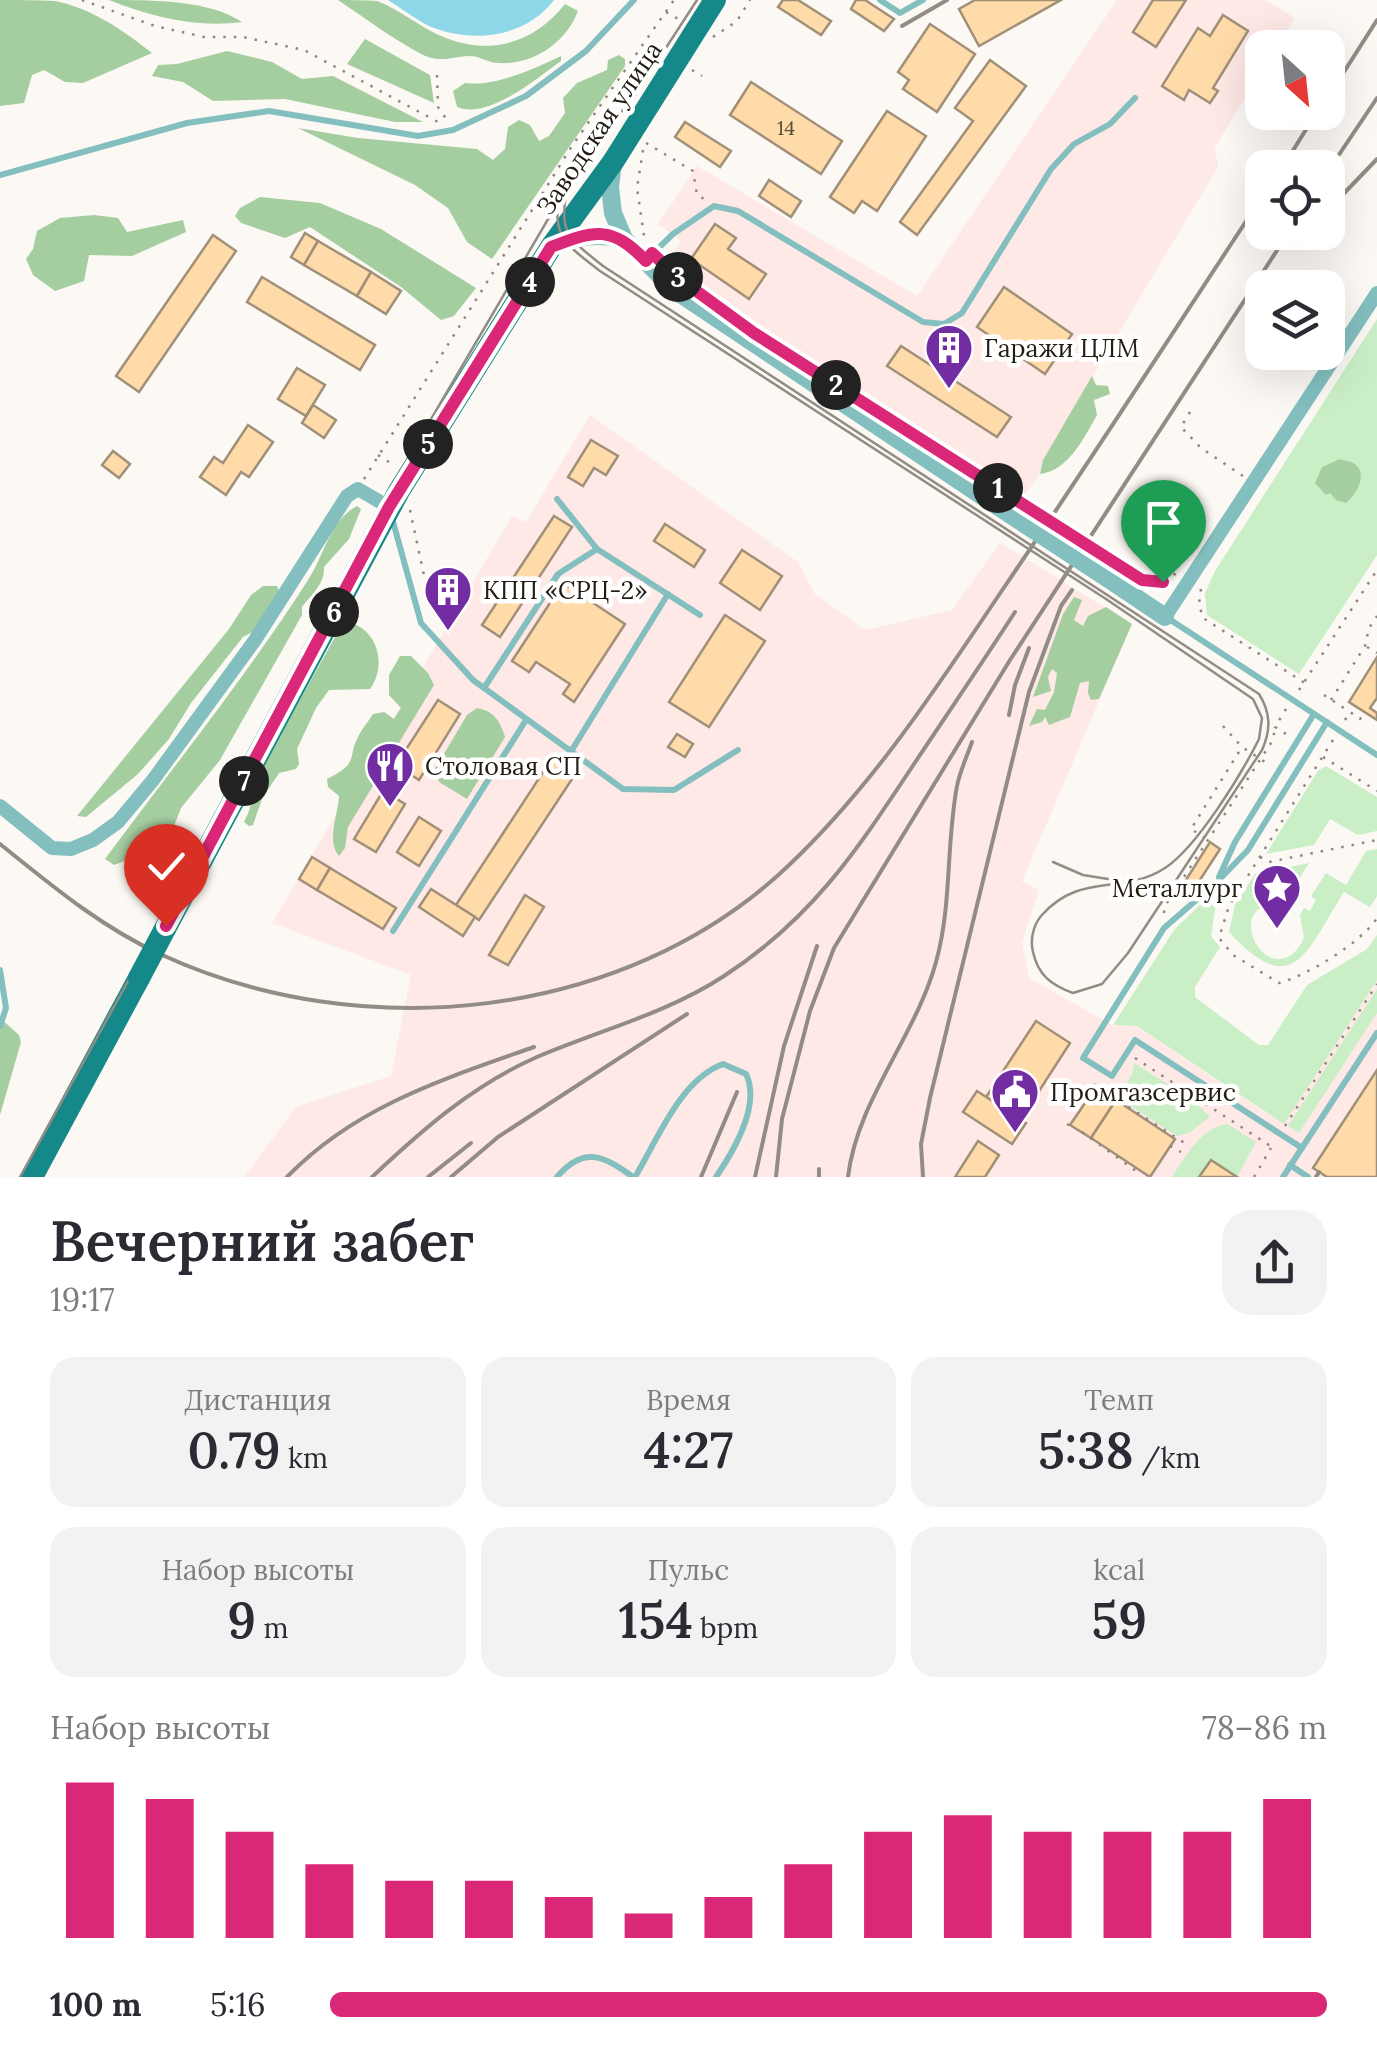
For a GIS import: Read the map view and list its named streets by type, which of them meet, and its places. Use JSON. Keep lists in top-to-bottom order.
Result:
{
  "streets": {
    "main road": ["Заводская улица"]
  },
  "places": {
    "building": ["Гаражи ЦЛМ", "КПП «СРЦ-2»"],
    "restaurant": ["Столовая СП"],
    "place": ["Металлург"],
    "public building": ["Промгазсервис"]
  },
  "house_numbers": ["14"],
  "north": "bottom right",
  "page": {
    "pins": [
      "3",
      "4",
      "2",
      "5",
      "1",
      "6",
      "7"
    ],
    "heading": ["Вечерний забег", "19:17"],
    "stats": [
      ["Дистанция", "0.79 km"],
      ["Время", "4:27"],
      ["Темп", "5:38 /km"],
      ["Набор высоты", "9 m"],
      ["Пульс", "154 bpm"],
      ["kcal", "59"]
    ],
    "chart": ["Набор высоты", "78–86 m"],
    "list": [
      {
        "name": "100 m",
        "note": "5:16"
      }
    ]
  }
}
